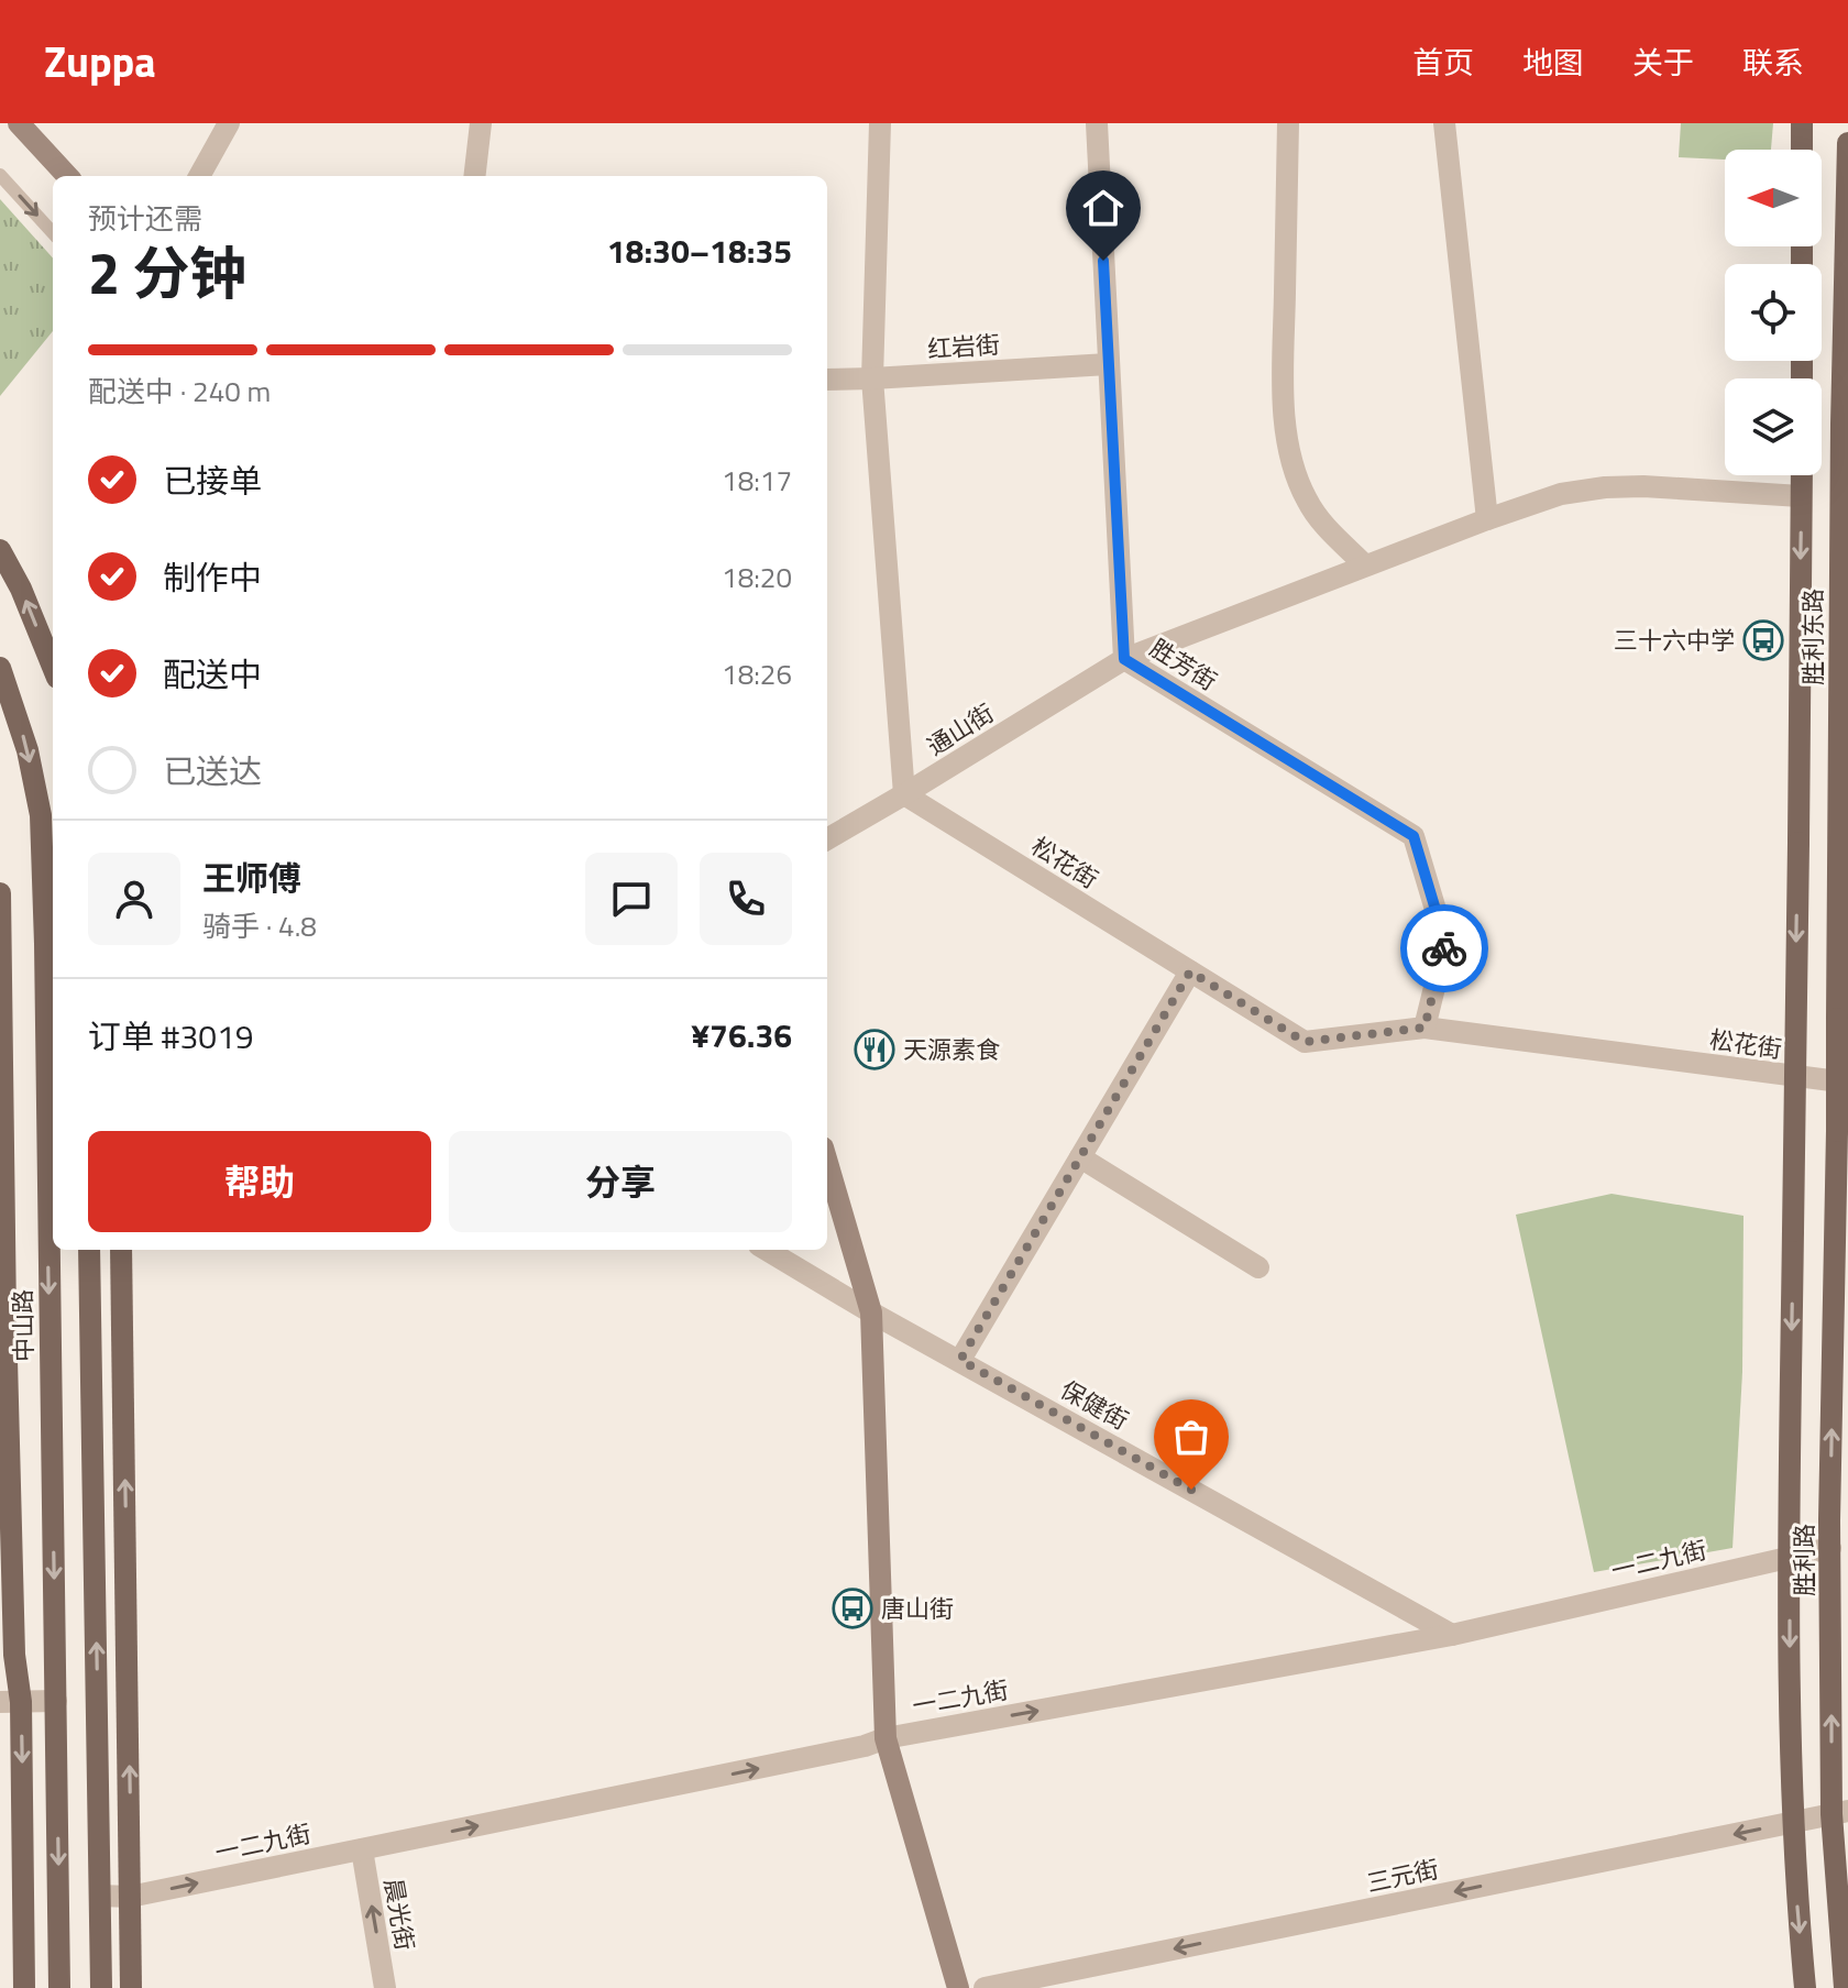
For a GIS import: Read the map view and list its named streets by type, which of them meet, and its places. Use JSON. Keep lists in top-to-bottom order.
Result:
{
  "streets": {
    "main road": ["胜利东路", "中山路", "胜利路"],
    "street": [
      "红岩街",
      "胜芳街",
      "通山街",
      "松花街",
      "保健街",
      "一二九街",
      "三元街",
      "晨光街"
    ]
  },
  "crossings": [
    ["红岩街", "胜芳街"],
    ["胜利东路", "胜利路"],
    ["胜芳街", "通山街"],
    ["胜芳街", "松花街"],
    ["通山街", "松花街"],
    ["通山街", "胜利路"],
    ["保健街", "一二九街"],
    ["一二九街", "胜利路"],
    ["一二九街", "晨光街"],
    ["胜利路", "三元街"]
  ],
  "one_way": ["一二九街", "三元街", "晨光街"],
  "places": {
    "bus stop": ["三十六中学", "唐山街"],
    "restaurant": ["天源素食"]
  },
  "north": "left",
  "page": {
    "header": "Zuppa",
    "nav": [
      "首页",
      "地图",
      "关于",
      "联系"
    ],
    "heading": ["2 分钟", "预计还需", "18:30–18:35"],
    "panel": [
      "王师傅",
      "骑手 · 4.8",
      "订单 #3019",
      "¥76.36"
    ],
    "bar": "配送中 · 240 m",
    "list": [
      ["已接单", "18:17"],
      ["制作中", "18:20"],
      ["配送中", "18:26"],
      "已送达"
    ],
    "buttons": ["帮助", "分享"]
  }
}
